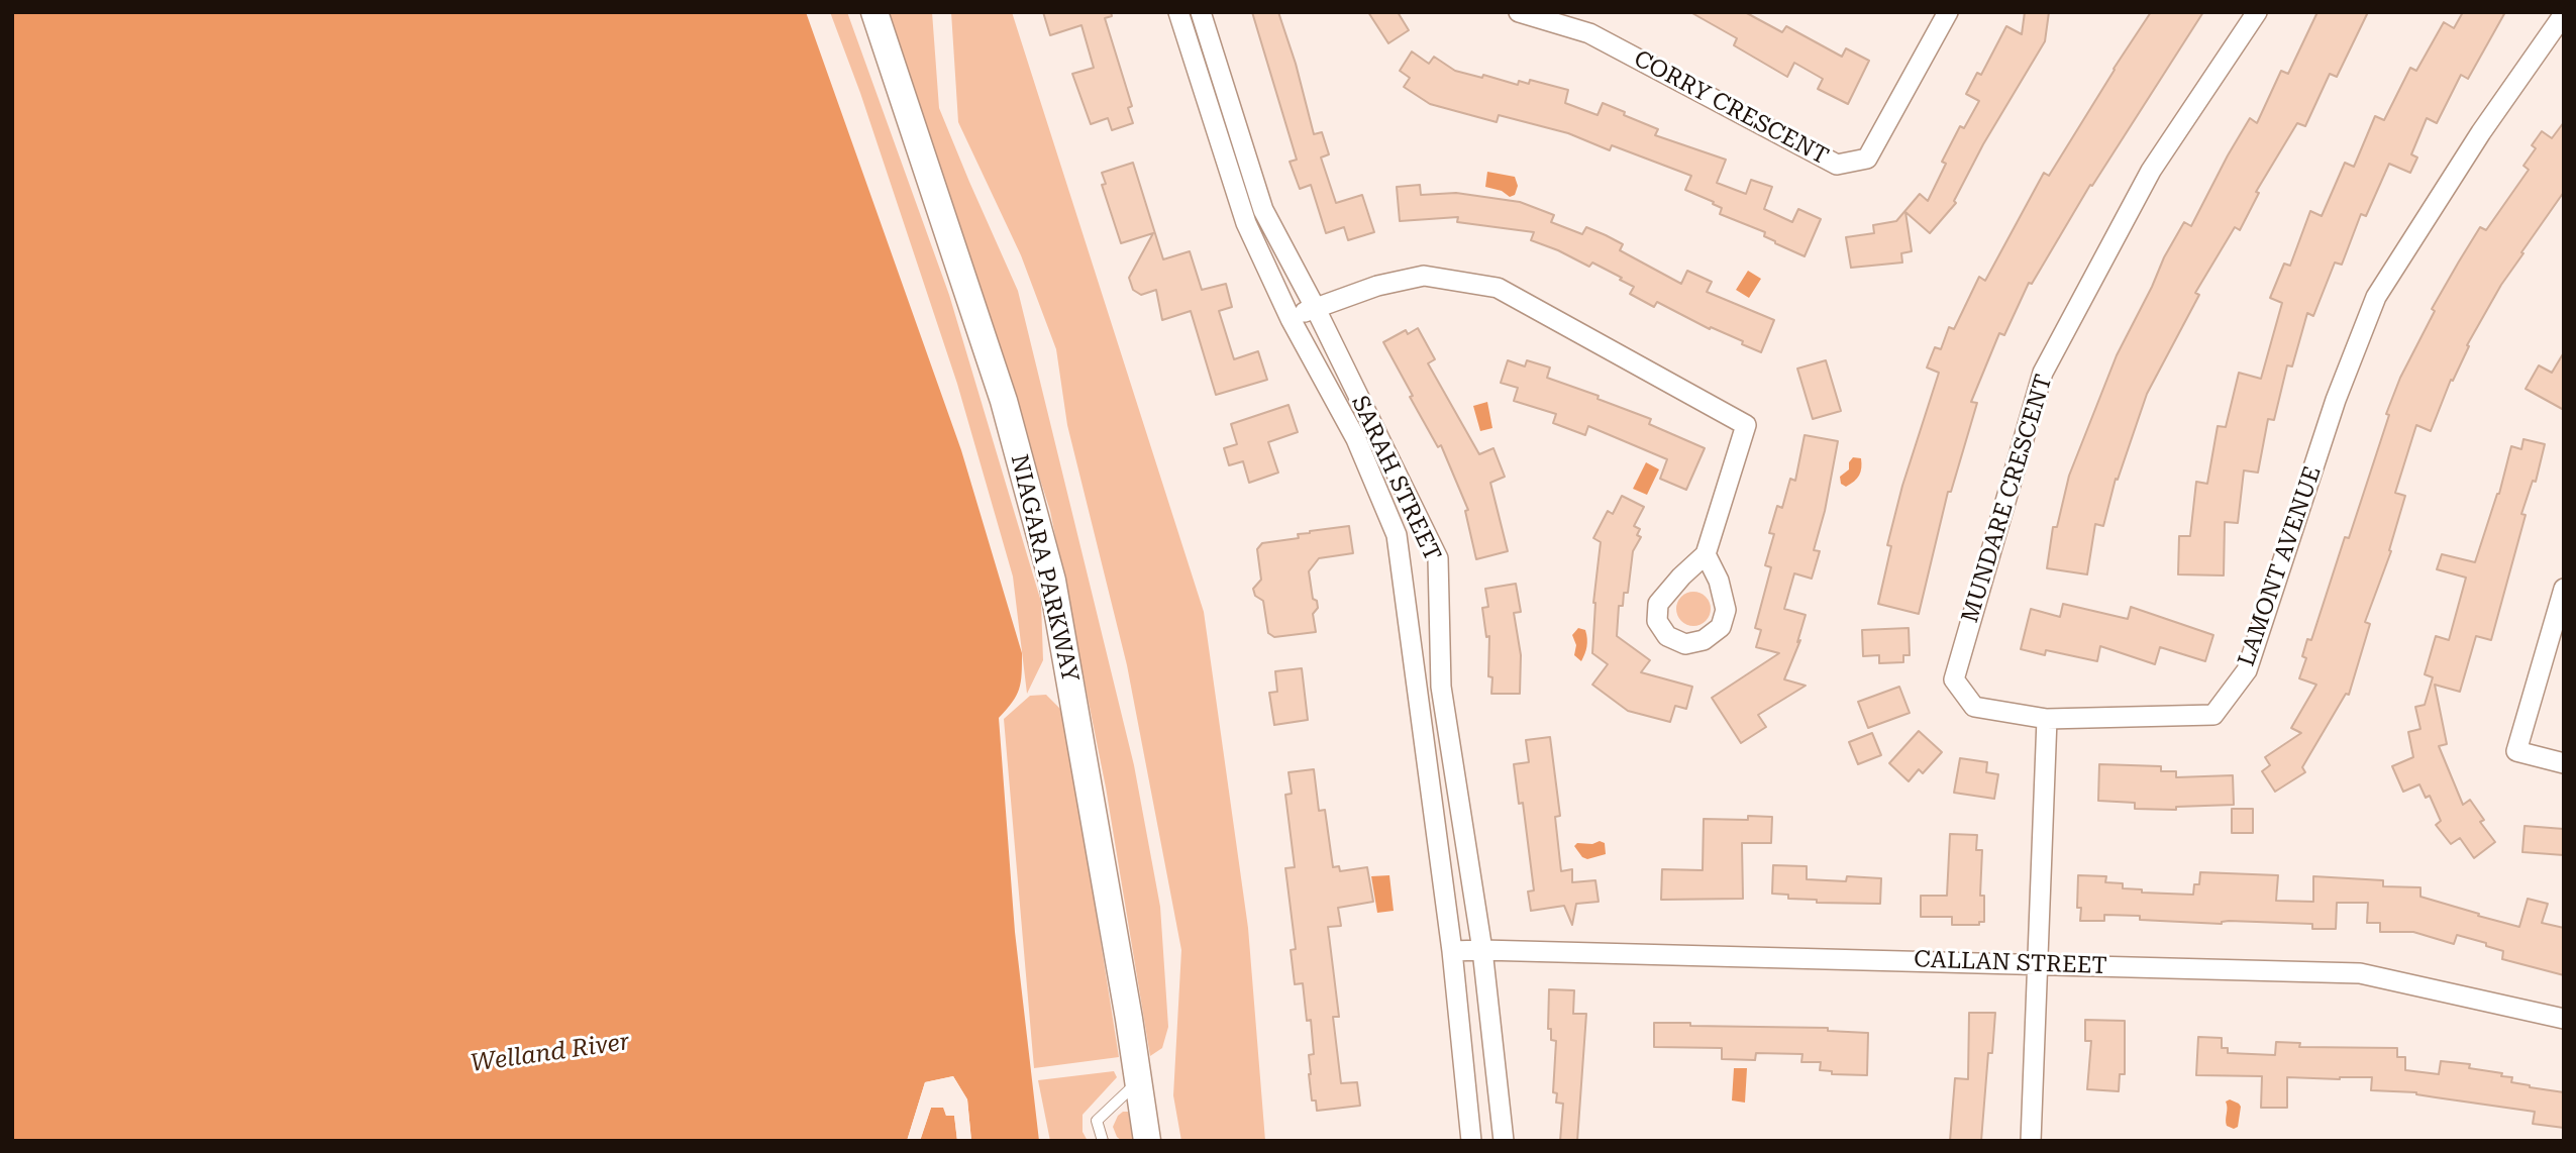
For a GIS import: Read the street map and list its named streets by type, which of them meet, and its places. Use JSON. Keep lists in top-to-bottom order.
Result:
{
  "streets": {
    "main road": ["NIAGARA PARKWAY"],
    "street": [
      "CORRY CRESCENT",
      "SARAH STREET",
      "MUNDARE CRESCENT",
      "LAMONT AVENUE",
      "CALLAN STREET"
    ]
  },
  "crossings": [
    ["SARAH STREET", "CALLAN STREET"],
    ["MUNDARE CRESCENT", "LAMONT AVENUE"]
  ],
  "water": ["Welland River"]
}
